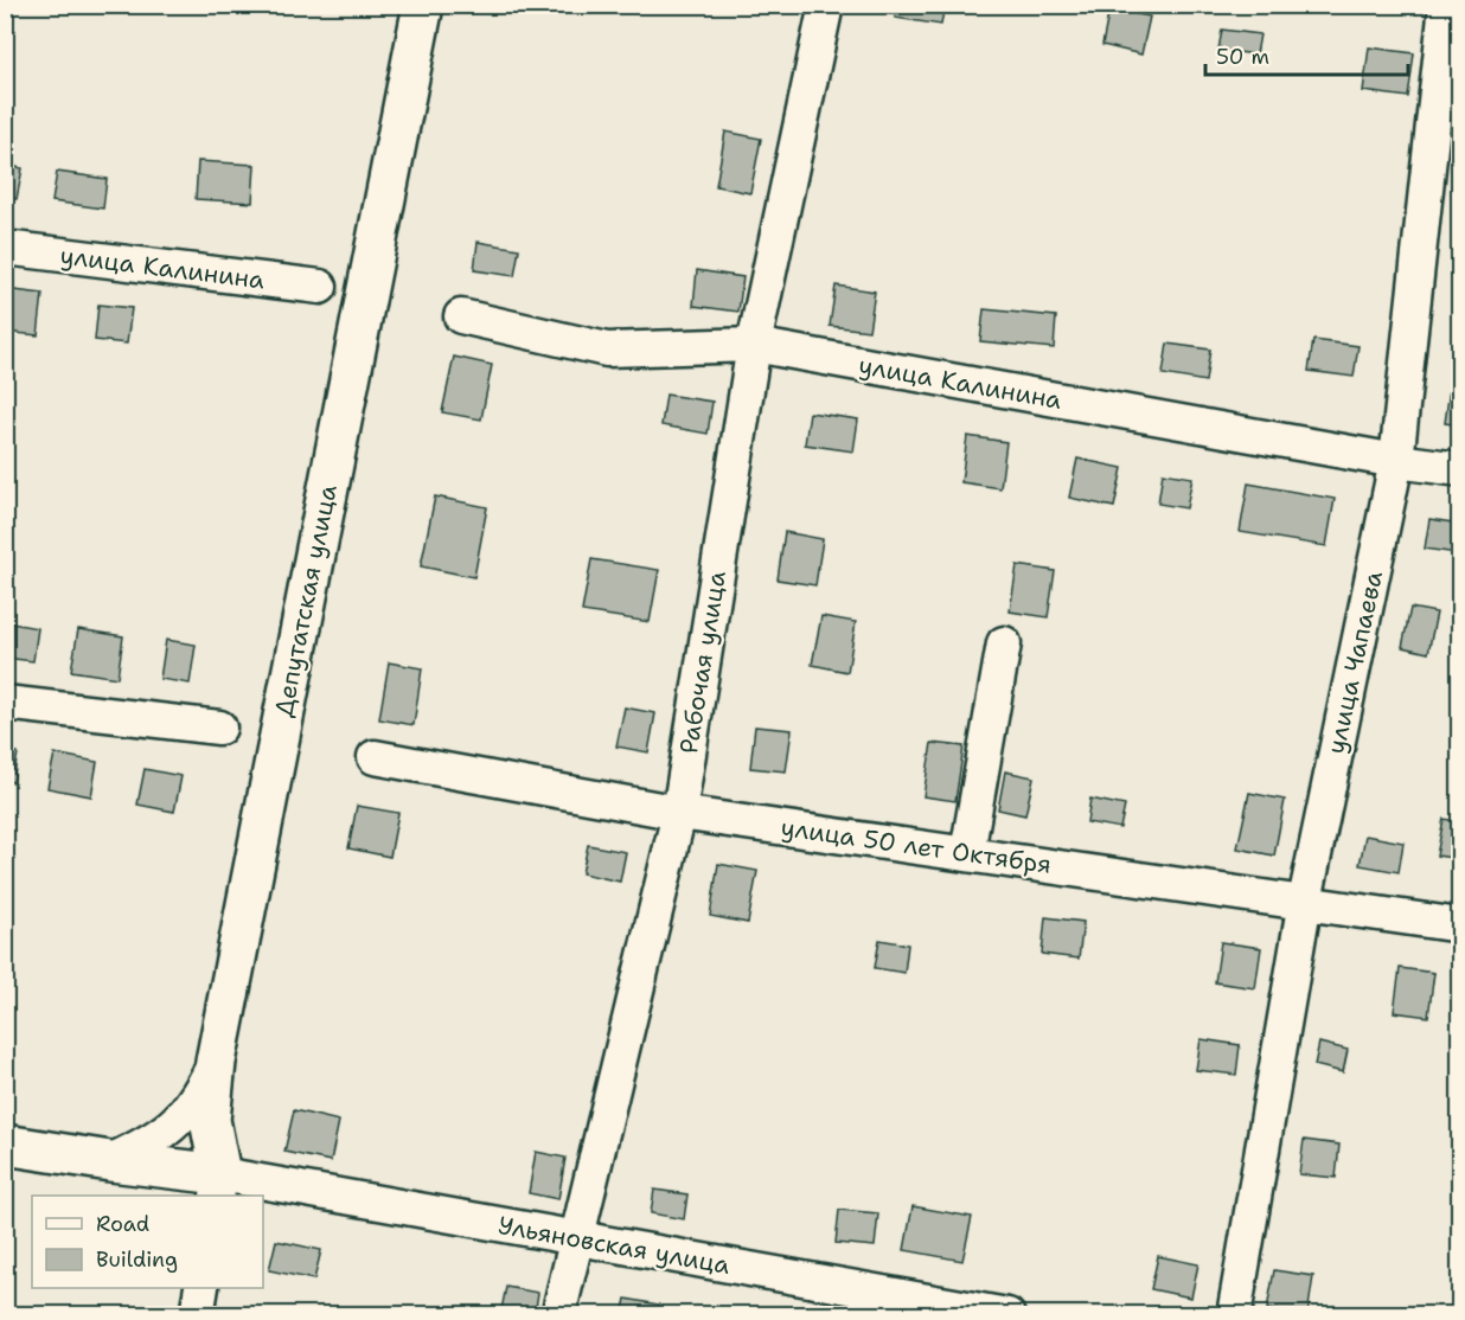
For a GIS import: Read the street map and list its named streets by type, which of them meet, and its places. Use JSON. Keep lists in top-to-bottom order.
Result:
{
  "streets": {
    "main road": ["Депутатская улица"],
    "street": [
      "улица Калинина",
      "Рабочая улица",
      "улица Чапаева",
      "улица 50 лет Октября",
      "Ульяновская улица"
    ]
  },
  "crossings": [
    ["улица Калинина", "Рабочая улица"],
    ["улица Калинина", "улица Чапаева"],
    ["Депутатская улица", "Ульяновская улица"],
    ["Рабочая улица", "улица 50 лет Октября"],
    ["Рабочая улица", "Ульяновская улица"],
    ["улица Чапаева", "улица 50 лет Октября"]
  ],
  "legend": ["Road", "Building"],
  "scale_bar": "50 m"
}
